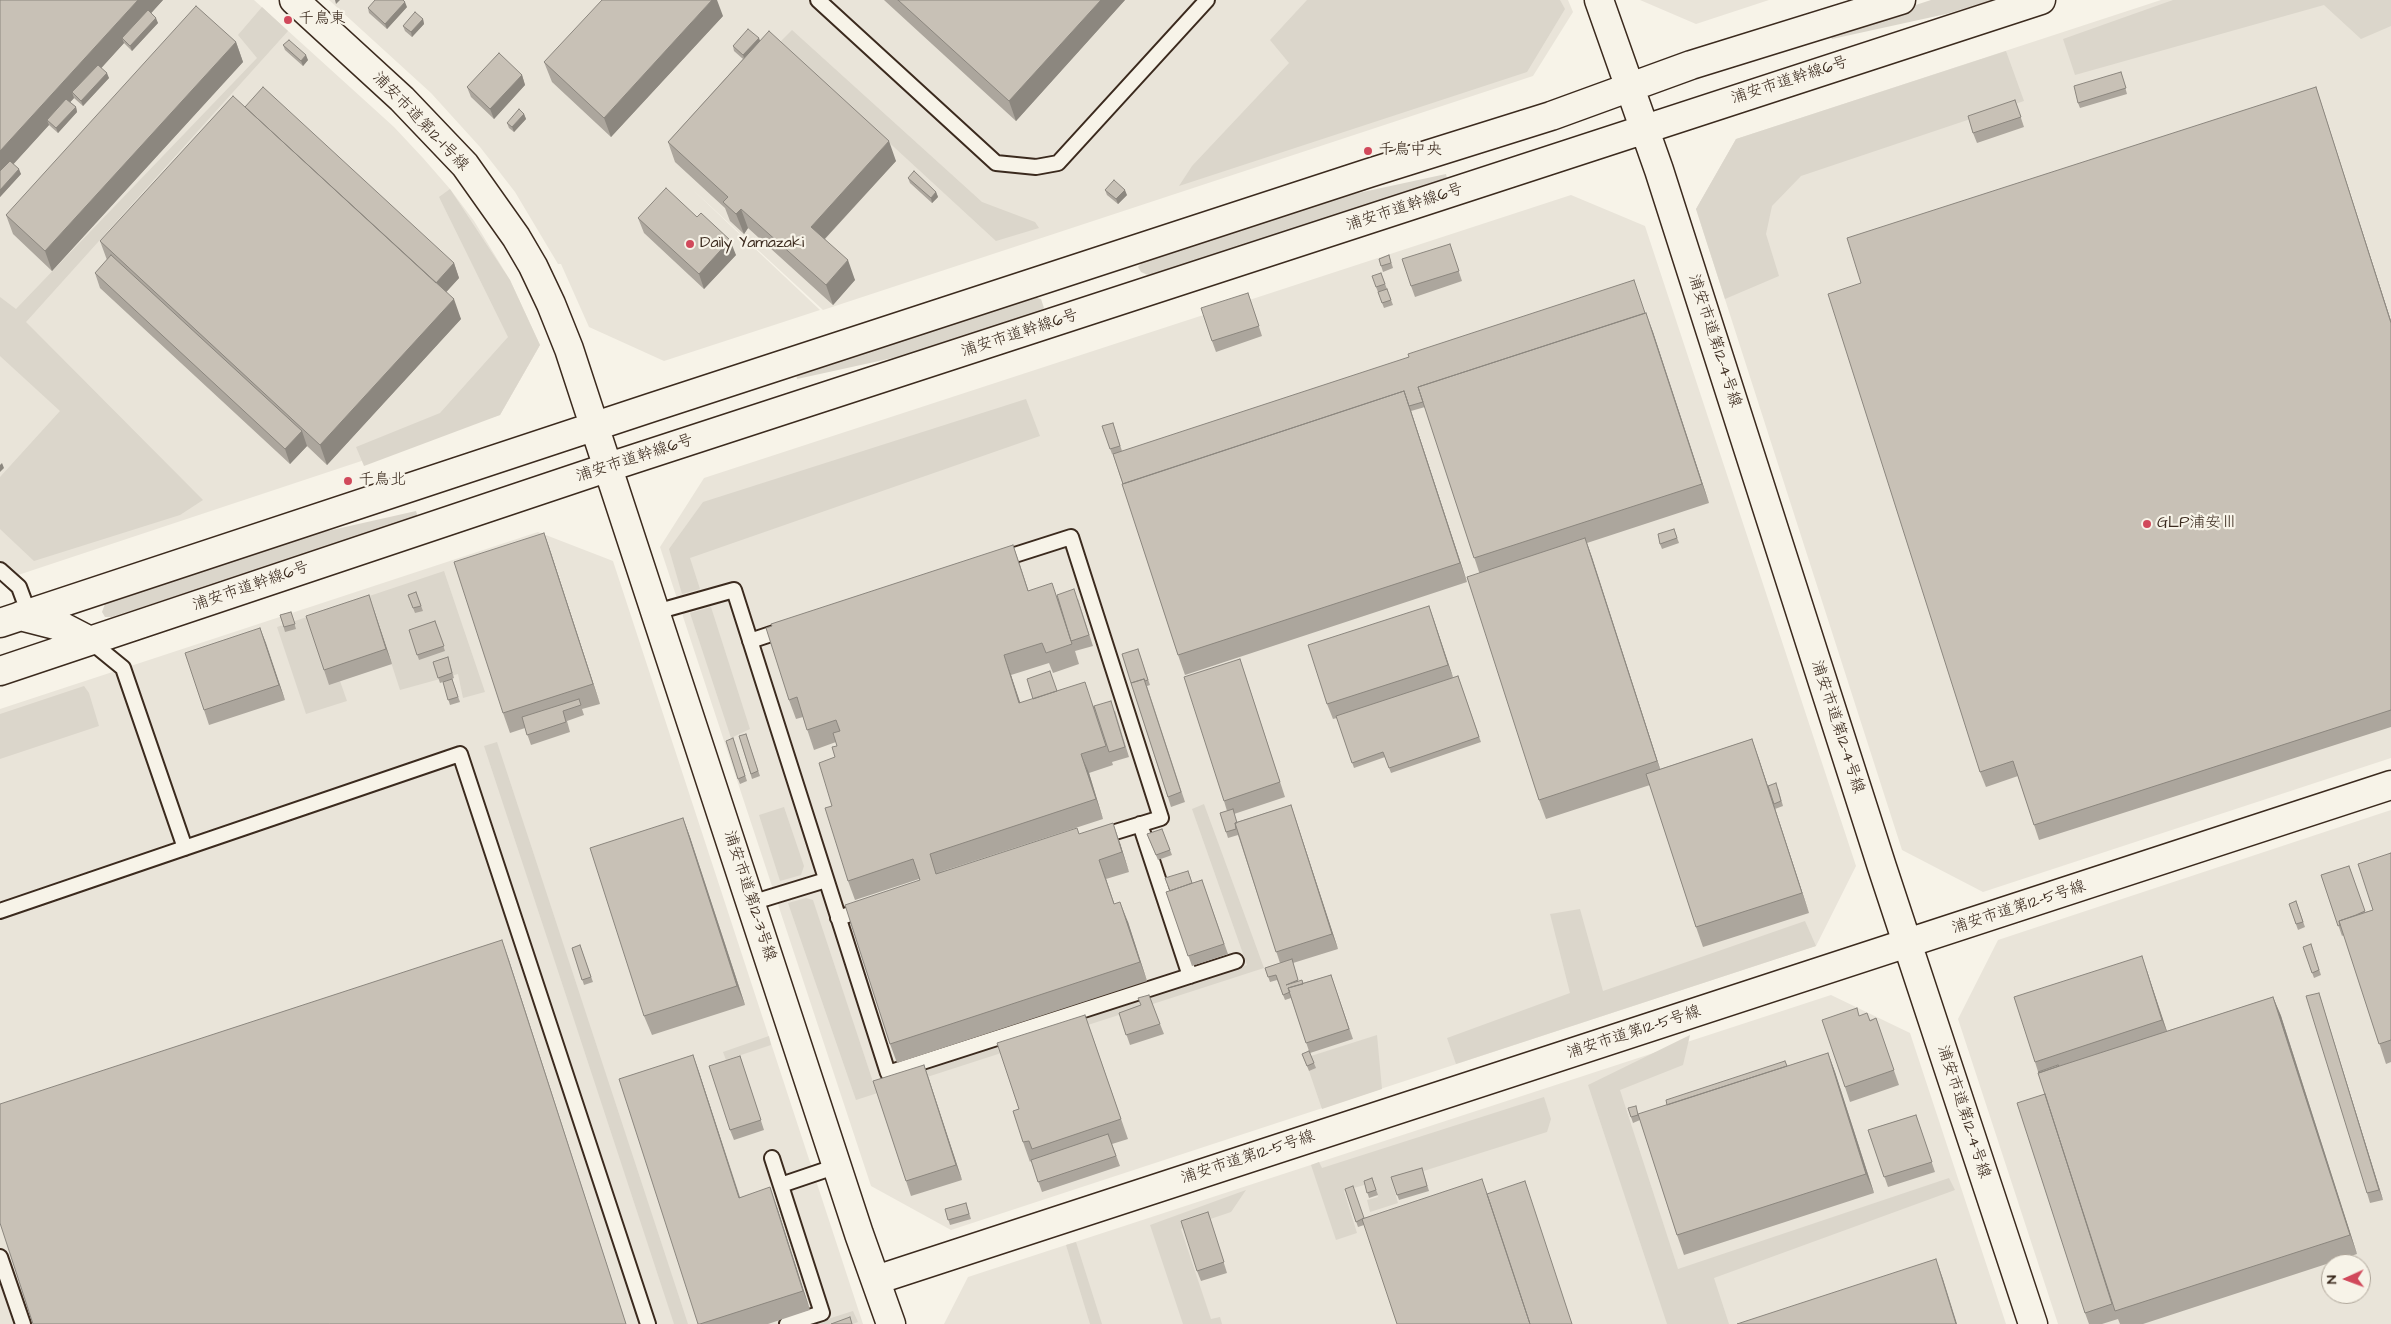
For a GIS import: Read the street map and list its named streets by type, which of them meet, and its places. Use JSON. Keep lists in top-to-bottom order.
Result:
{
  "streets": {
    "street": [
      "浦安市道幹線6号",
      "浦安市道第12-1号線",
      "浦安市道第12-4号線",
      "浦安市道第12-3号線",
      "浦安市道第12-5号線"
    ]
  },
  "crossings": [
    ["浦安市道幹線6号", "浦安市道第12-1号線"],
    ["浦安市道幹線6号", "浦安市道第12-4号線"],
    ["浦安市道幹線6号", "浦安市道第12-3号線"],
    ["浦安市道第12-1号線", "浦安市道第12-3号線"],
    ["浦安市道第12-4号線", "浦安市道第12-5号線"],
    ["浦安市道第12-3号線", "浦安市道第12-5号線"]
  ],
  "places": [
    "千鳥東",
    "千鳥中央",
    "Daily Yamazaki",
    "千鳥北",
    "GLP浦安Ⅲ"
  ],
  "north": "left"
}
